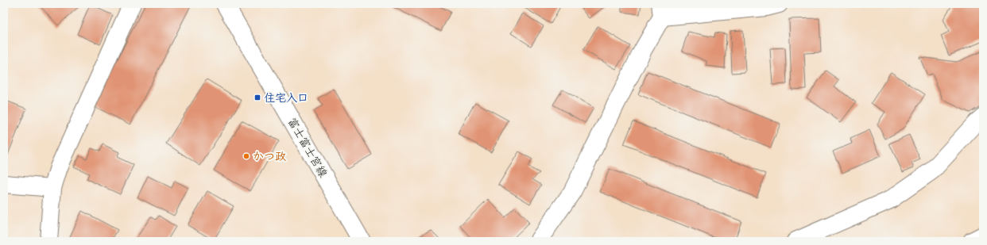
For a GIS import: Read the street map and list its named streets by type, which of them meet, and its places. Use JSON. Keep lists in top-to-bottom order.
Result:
{
  "streets": {
    "main road": ["富士富士宮線"]
  },
  "places": {
    "transit": ["住宅入口"],
    "other": ["かつ政"]
  }
}
